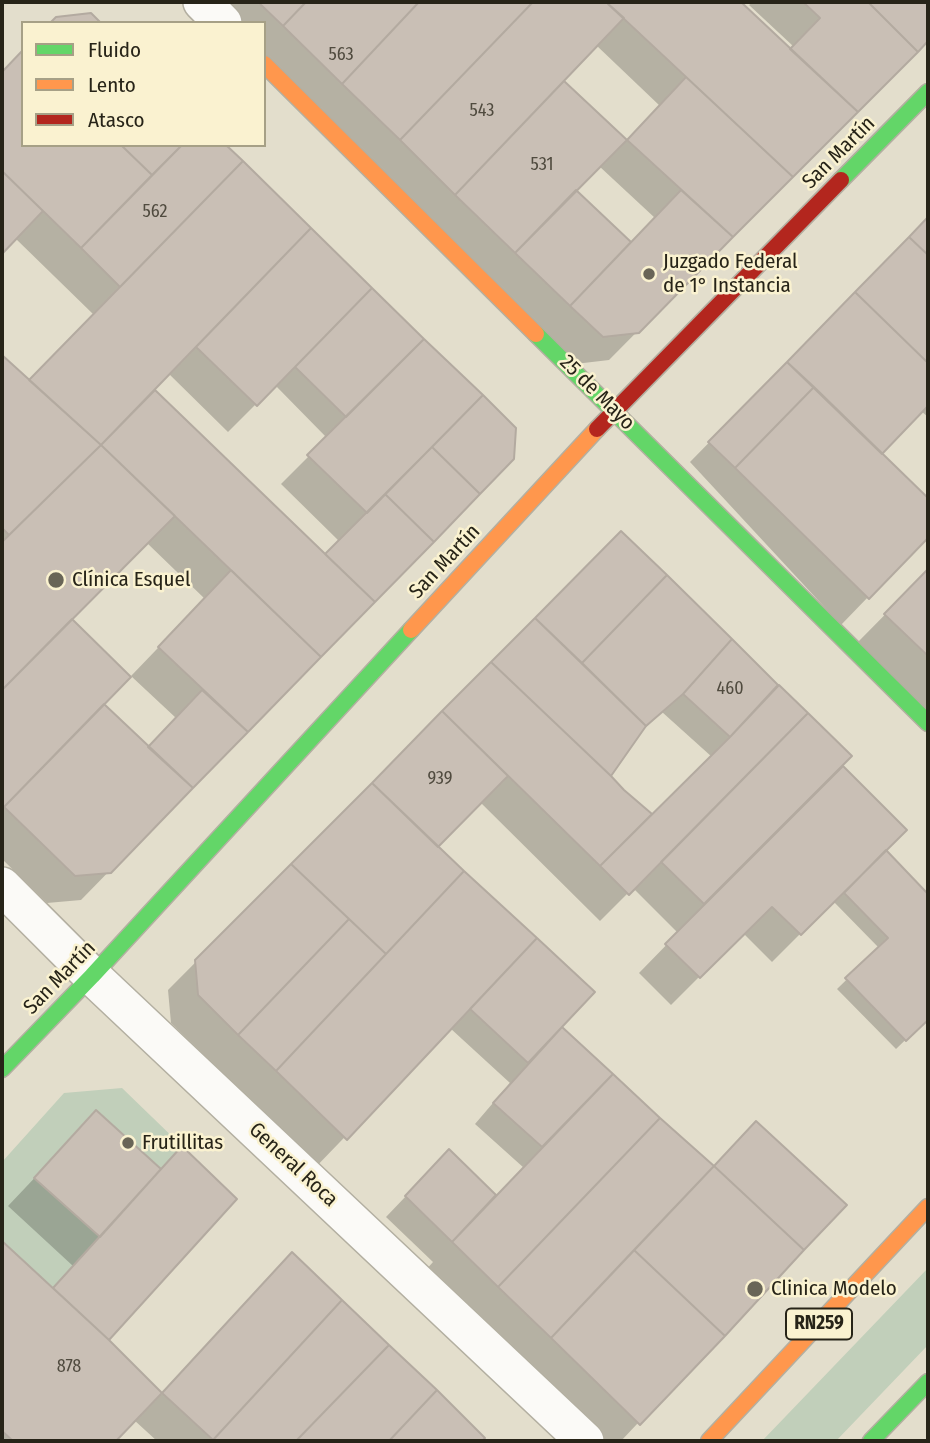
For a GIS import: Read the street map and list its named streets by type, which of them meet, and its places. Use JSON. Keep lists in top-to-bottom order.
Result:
{
  "streets": {
    "main road": ["San Martín", "25 de Mayo", "RN259"],
    "street": ["General Roca"]
  },
  "crossings": [
    ["San Martín", "25 de Mayo"],
    ["San Martín", "General Roca"]
  ],
  "places": [
    "Juzgado Federal de 1° Instancia",
    "Clínica Esquel",
    "Frutillitas",
    "Clinica Modelo"
  ],
  "house_numbers": [
    "563",
    "543",
    "531",
    "562",
    "460",
    "939",
    "878"
  ],
  "legend": ["Fluido", "Lento", "Atasco"]
}
